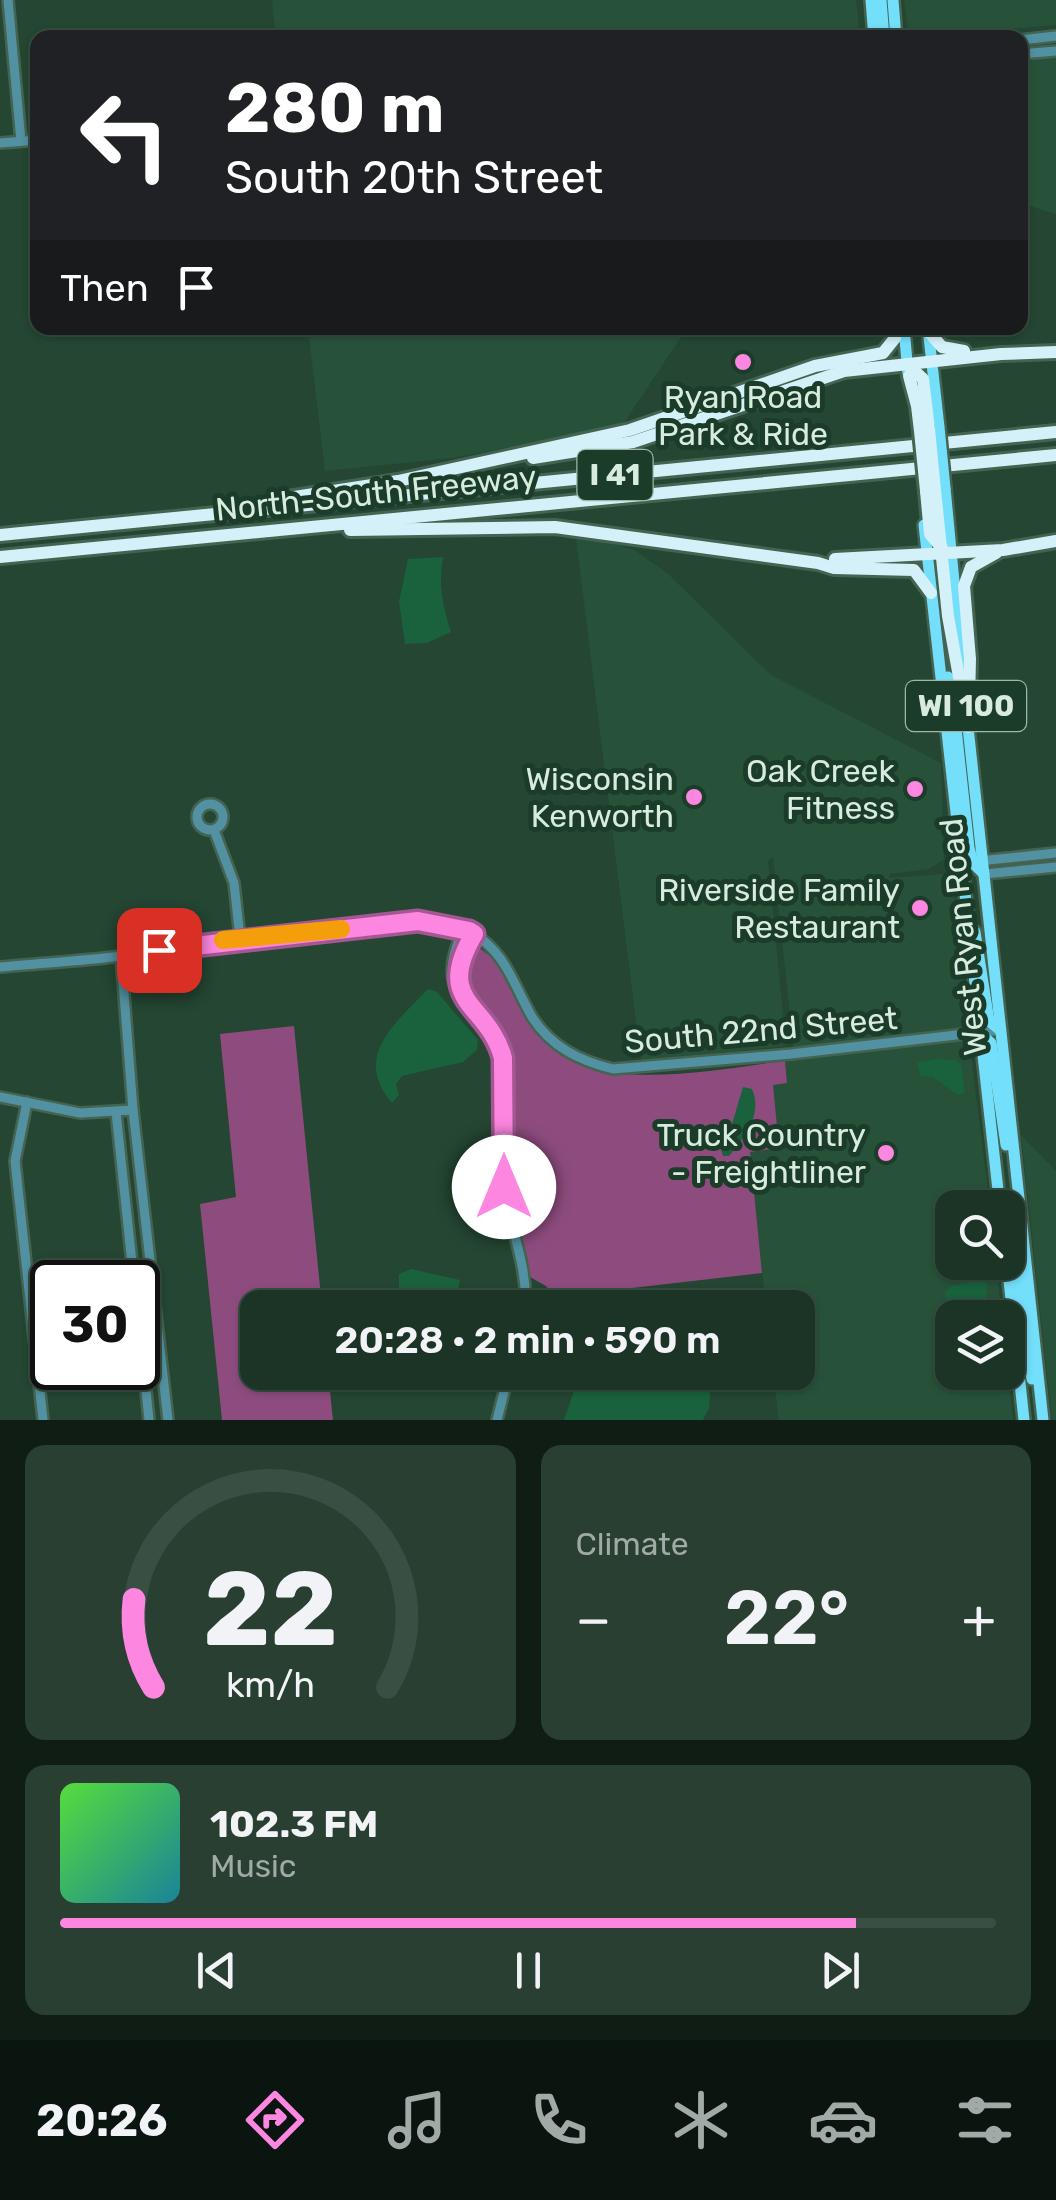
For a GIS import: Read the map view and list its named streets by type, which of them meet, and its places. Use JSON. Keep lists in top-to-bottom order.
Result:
{
  "streets": {
    "highway": ["I 41", "North-South Freeway"],
    "main road": ["WI 100", "West Ryan Road"],
    "street": ["South 22nd Street"]
  },
  "crossings": [
    ["West Ryan Road", "South 22nd Street"]
  ],
  "places": [
    "Ryan Road Park & Ride",
    "Oak Creek Fitness",
    "Wisconsin Kenworth",
    "Riverside Family Restaurant",
    "Truck Country - Freightliner"
  ],
  "page": {
    "turn": ["280 m", "South 20th Street"],
    "then": "Then",
    "limit": "30",
    "trip": "20:28 · 2 min · 590 m",
    "tile": "Climate",
    "heat": ["−", "22°", "+"],
    "song": ["102.3 FM", "Music"],
    "tabs": "20:26",
    "gauge": ["22", "km/h"]
  }
}
